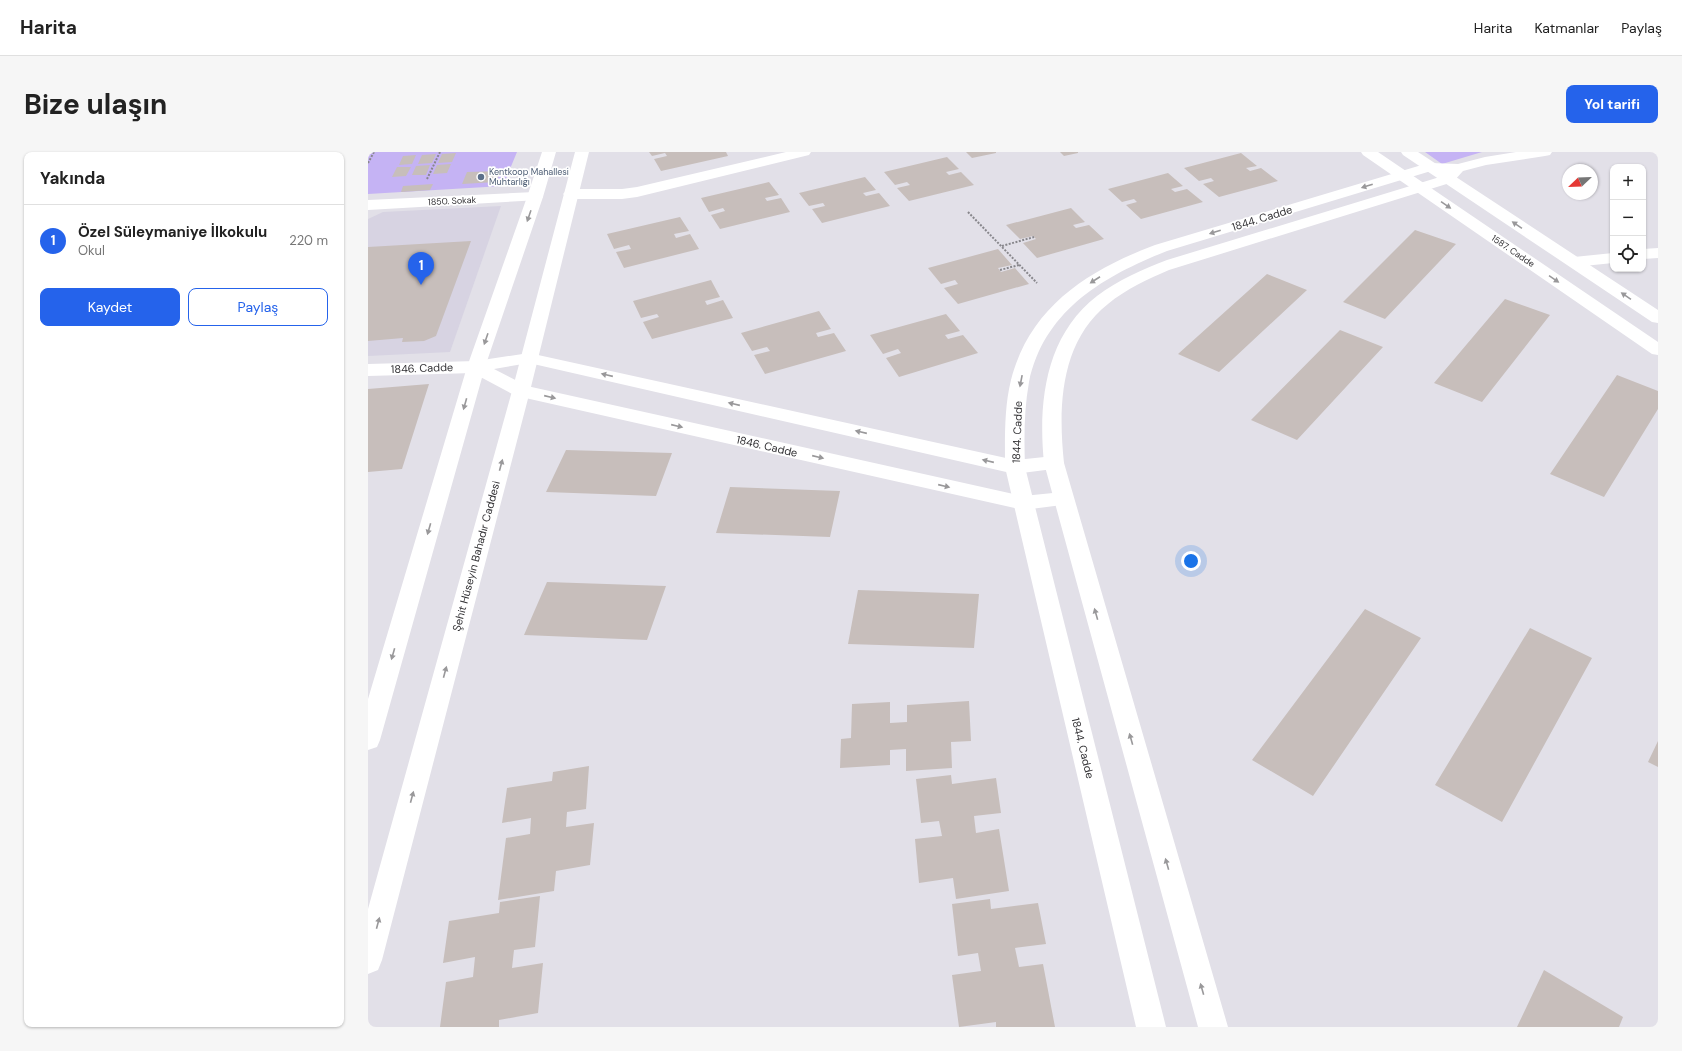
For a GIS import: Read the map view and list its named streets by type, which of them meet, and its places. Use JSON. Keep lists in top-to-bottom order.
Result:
{
  "streets": {
    "street": [
      "1850. Sokak",
      "1844. Cadde",
      "1587. Cadde",
      "1846. Cadde",
      "Şehit Hüseyin Bahadır Caddesi"
    ]
  },
  "crossings": [
    ["1844. Cadde", "1587. Cadde"],
    ["1844. Cadde", "1846. Cadde"],
    ["1846. Cadde", "Şehit Hüseyin Bahadır Caddesi"]
  ],
  "places": ["Kentkoop Mahallesi Muhtarlığı"],
  "north": "bottom left",
  "page": {
    "header": "Harita",
    "nav": ["Harita", "Katmanlar", "Paylaş"],
    "buttons": [
      "Yol tarifi",
      ["Kaydet", "Paylaş"]
    ],
    "title": "Bize ulaşın",
    "heading": "Yakında",
    "map_buttons": ["+", "−"],
    "list": [
      {
        "mark": "1",
        "name": "Özel Süleymaniye İlkokulu",
        "note": "Okul",
        "value": "220 m"
      }
    ],
    "pins": "1"
  }
}
